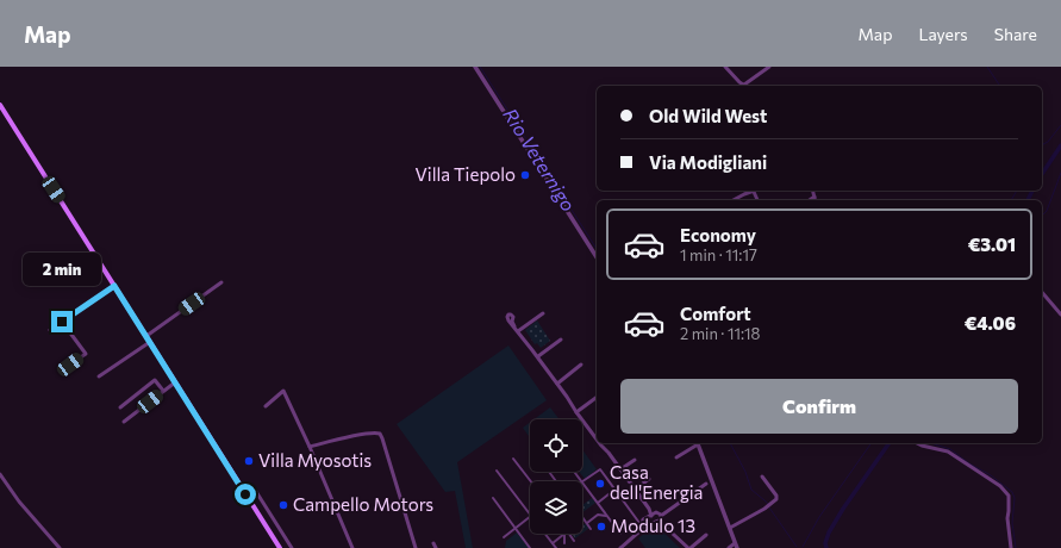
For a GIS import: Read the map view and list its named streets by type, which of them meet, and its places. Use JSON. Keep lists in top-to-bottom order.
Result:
{
  "water": ["Rio Veternigo"],
  "places": [
    "Villa Tiepolo",
    "Villa Myosotis",
    "Casa dell'Energia",
    "Campello Motors",
    "Modulo 13"
  ],
  "page": {
    "header": "Map",
    "nav": ["Map", "Layers", "Share"],
    "banner": ["Old Wild West", "Via Modigliani"],
    "list": [
      {
        "name": "Economy",
        "note": "1 min · 11:17",
        "value": "€3.01"
      },
      {
        "name": "Comfort",
        "note": "2 min · 11:18",
        "value": "€4.06"
      }
    ],
    "bubble": "2 min",
    "buttons": "Confirm"
  }
}
